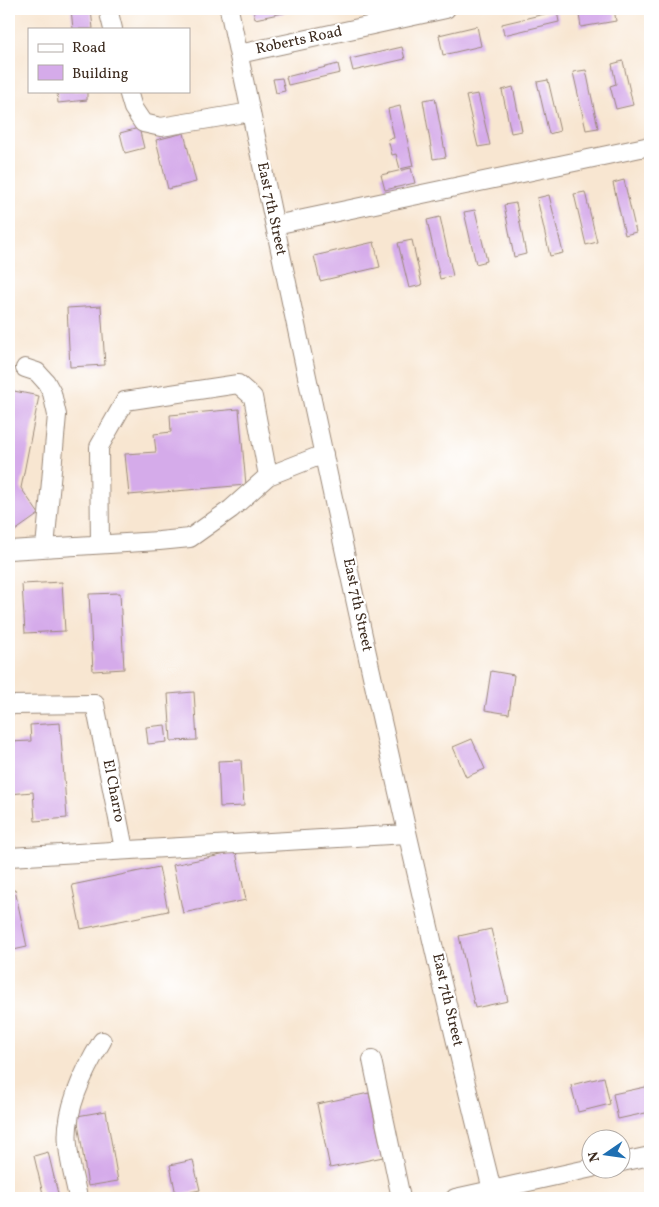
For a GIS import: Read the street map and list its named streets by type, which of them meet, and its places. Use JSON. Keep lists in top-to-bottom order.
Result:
{
  "streets": {
    "street": ["Roberts Road", "East 7th Street", "El Charro"]
  },
  "crossings": [
    ["Roberts Road", "East 7th Street"]
  ],
  "legend": ["Road", "Building"],
  "north": "left"
}
